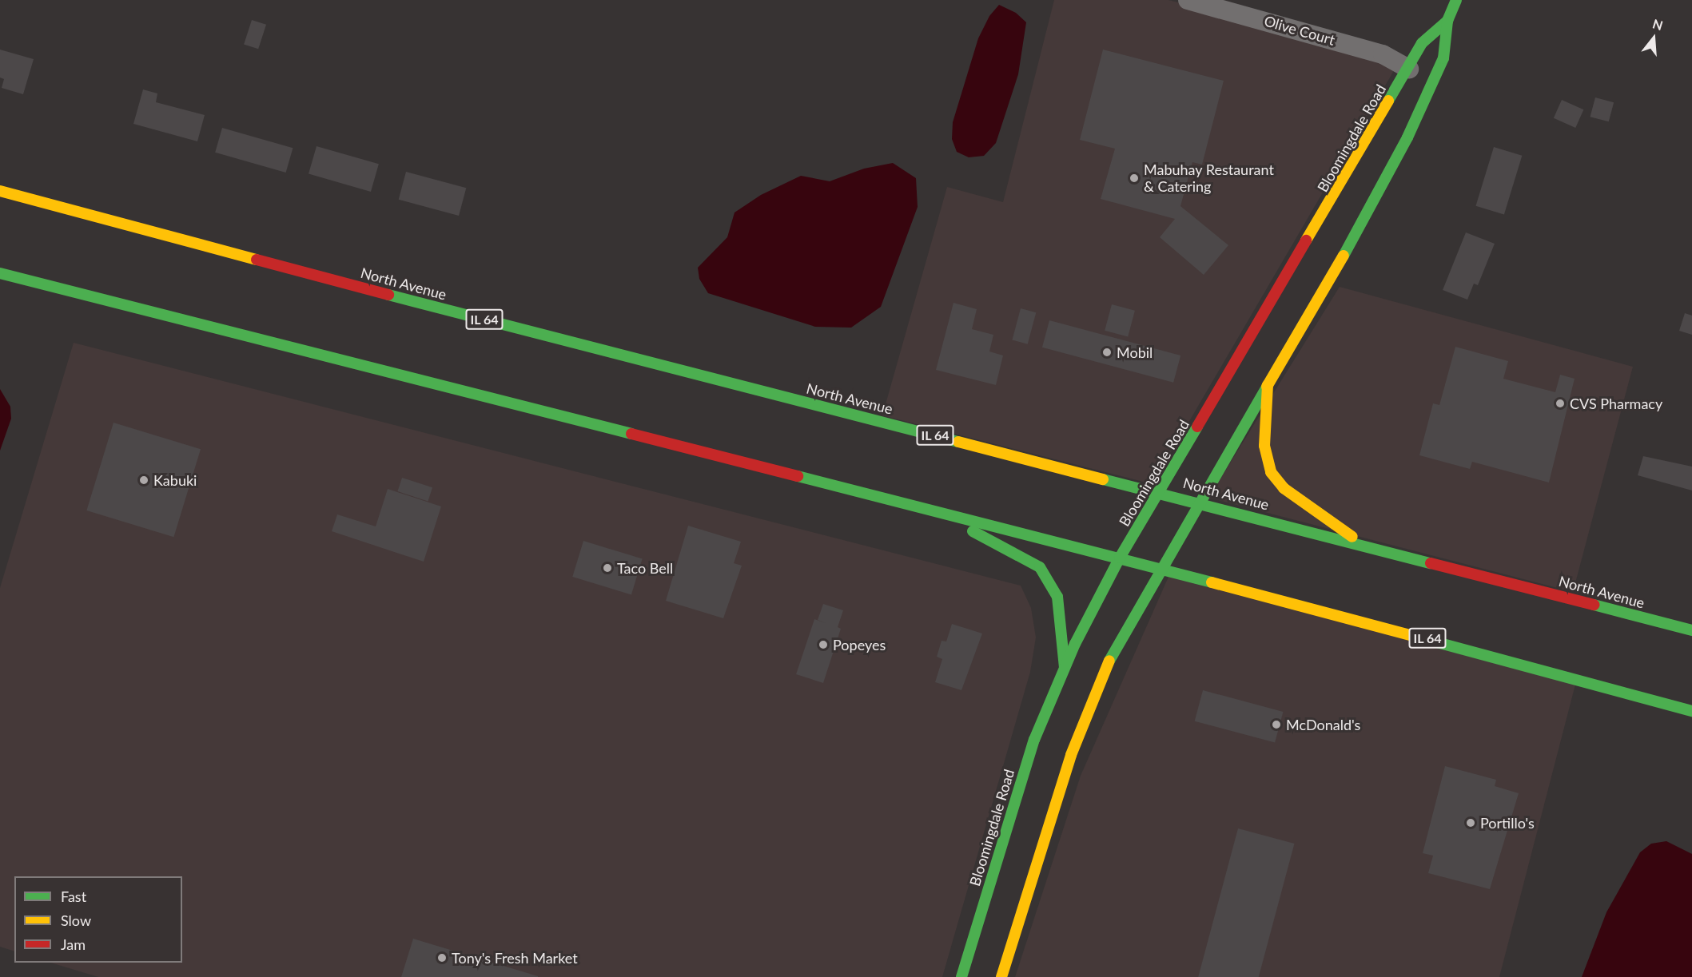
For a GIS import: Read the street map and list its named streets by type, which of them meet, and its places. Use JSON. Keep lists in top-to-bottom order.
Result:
{
  "streets": {
    "main road": ["Bloomingdale Road", "North Avenue", "IL 64"],
    "street": ["Olive Court"]
  },
  "crossings": [
    ["Olive Court", "Bloomingdale Road"],
    ["Bloomingdale Road", "North Avenue"],
    ["Bloomingdale Road", "IL 64"]
  ],
  "places": [
    "Mabuhay Restaurant & Catering",
    "Mobil",
    "CVS Pharmacy",
    "Kabuki",
    "Taco Bell",
    "Popeyes",
    "McDonald's",
    "Portillo's",
    "Tony's Fresh Market"
  ],
  "legend": ["Fast", "Slow", "Jam"],
  "north": "top"
}
